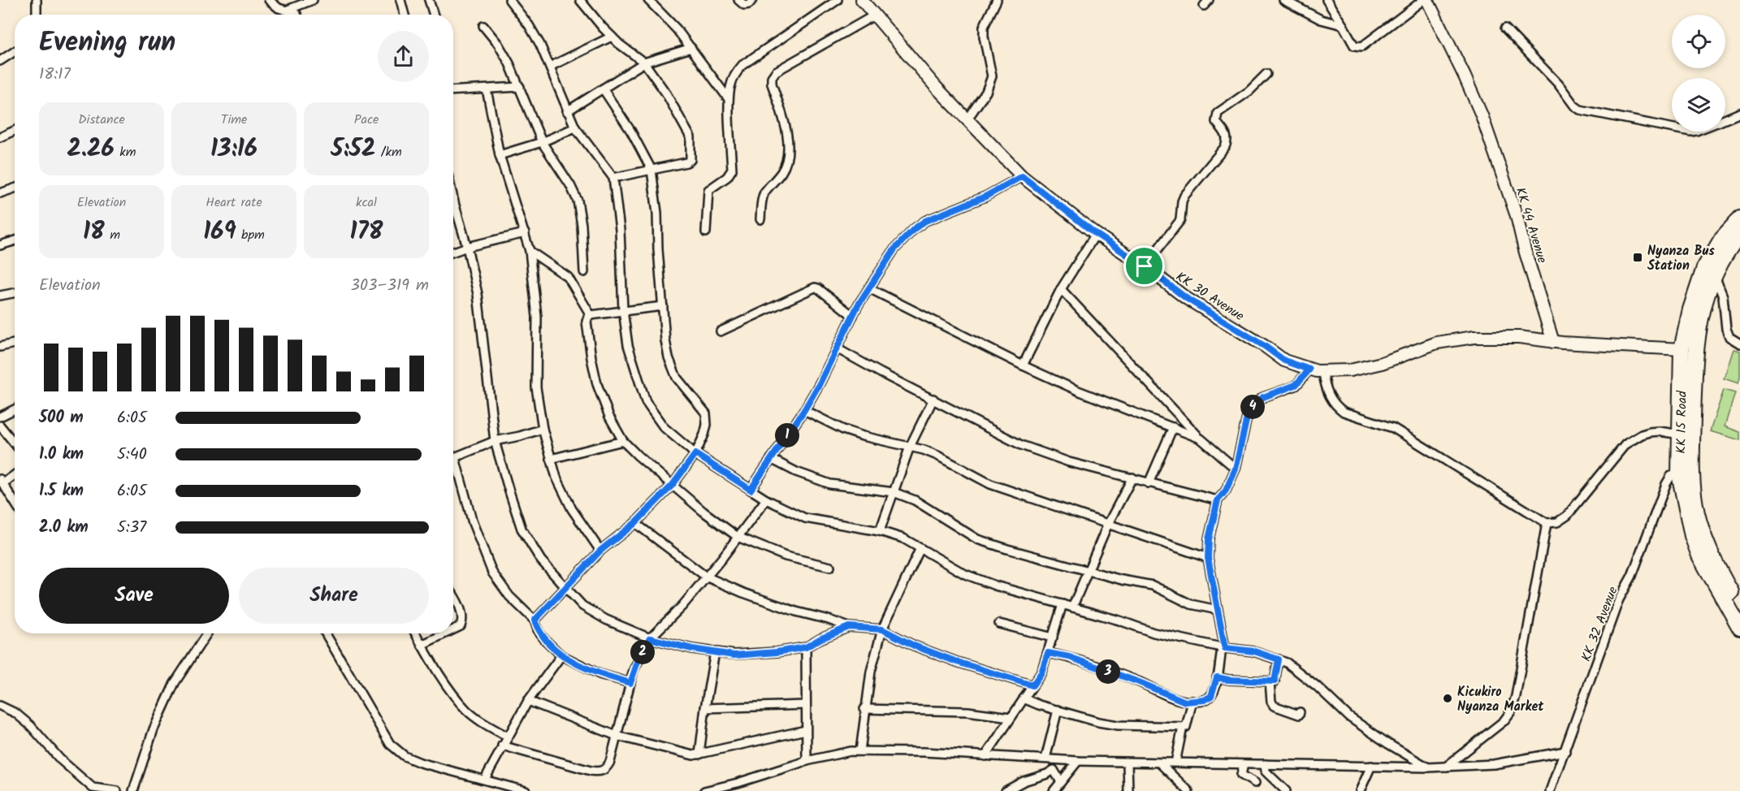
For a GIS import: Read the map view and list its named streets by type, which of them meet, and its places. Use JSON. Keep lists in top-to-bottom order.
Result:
{
  "streets": {
    "highway": ["KK 15 Road"],
    "main road": ["KK 44 Avenue", "KK 30 Avenue"],
    "street": ["KK 32 Avenue"]
  },
  "crossings": [
    ["KK 44 Avenue", "KK 30 Avenue"],
    ["KK 15 Road", "KK 32 Avenue"]
  ],
  "places": {
    "transit": ["Nyanza Bus Station"],
    "other": ["Kicukiro Nyanza Market"]
  },
  "page": {
    "heading": ["Evening run", "18:17"],
    "stats": [
      ["Distance", "2.26 km"],
      ["Time", "13:16"],
      ["Pace", "5:52 /km"],
      ["Elevation", "18 m"],
      ["Heart rate", "169 bpm"],
      ["kcal", "178"]
    ],
    "chart": ["Elevation", "303–319 m"],
    "pins": [
      "4",
      "1",
      "2",
      "3"
    ],
    "list": [
      {
        "name": "500 m",
        "note": "6:05"
      },
      {
        "name": "1.0 km",
        "note": "5:40"
      },
      {
        "name": "1.5 km",
        "note": "6:05"
      },
      {
        "name": "2.0 km",
        "note": "5:37"
      }
    ],
    "buttons": ["Save", "Share"]
  }
}
